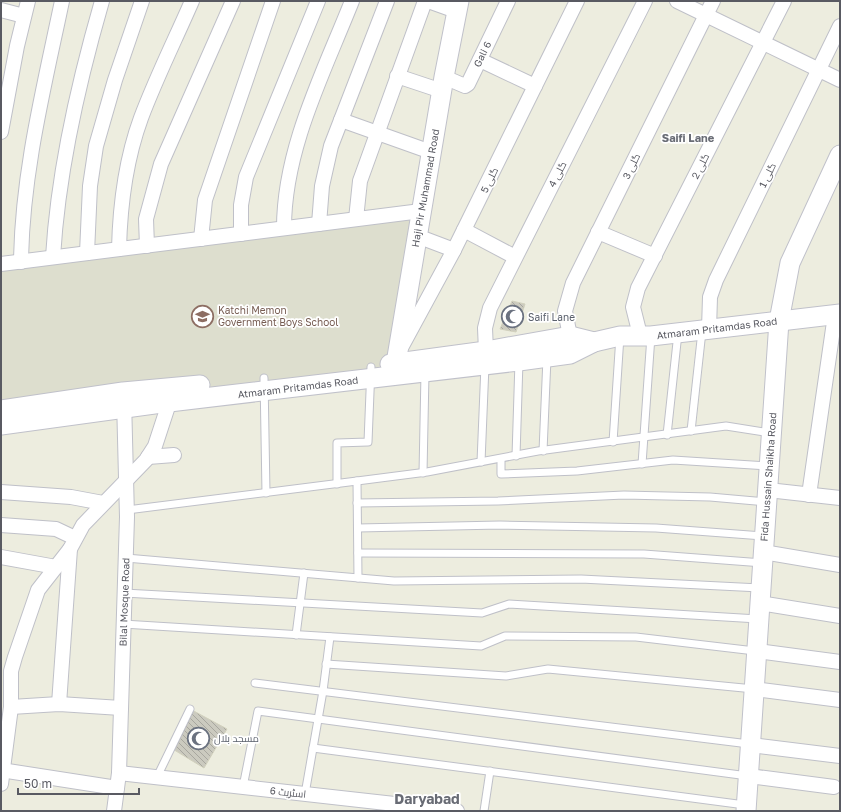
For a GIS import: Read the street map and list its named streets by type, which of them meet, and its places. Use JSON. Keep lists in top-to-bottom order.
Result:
{
  "streets": {
    "main road": ["Haji Pir Muhammad Road", "Atmaram Pritamdas Road", "Fida Hussain Shaikha Road"],
    "street": [
      "Gali 6",
      "گلی 3",
      "گلی 2",
      "گلی 4",
      "گلی 1",
      "گلی 5",
      "Bilal Mosque Road",
      "اسٹریٹ 6"
    ]
  },
  "crossings": [
    ["Gali 6", "Haji Pir Muhammad Road"],
    ["گلی 3", "Atmaram Pritamdas Road"],
    ["گلی 2", "Atmaram Pritamdas Road"],
    ["گلی 4", "Atmaram Pritamdas Road"],
    ["گلی 1", "Atmaram Pritamdas Road"],
    ["گلی 5", "Haji Pir Muhammad Road"],
    ["گلی 5", "Atmaram Pritamdas Road"],
    ["Haji Pir Muhammad Road", "Atmaram Pritamdas Road"],
    ["Atmaram Pritamdas Road", "Fida Hussain Shaikha Road"],
    ["Atmaram Pritamdas Road", "Bilal Mosque Road"],
    ["Bilal Mosque Road", "اسٹریٹ 6"]
  ],
  "districts": ["Saifi Lane", "Daryabad"],
  "places": {
    "school or university": ["Katchi Memon Government Boys School"],
    "mosque": ["Saifi Lane", "مسجد بلال"]
  },
  "scale_bar": "50 m"
}
